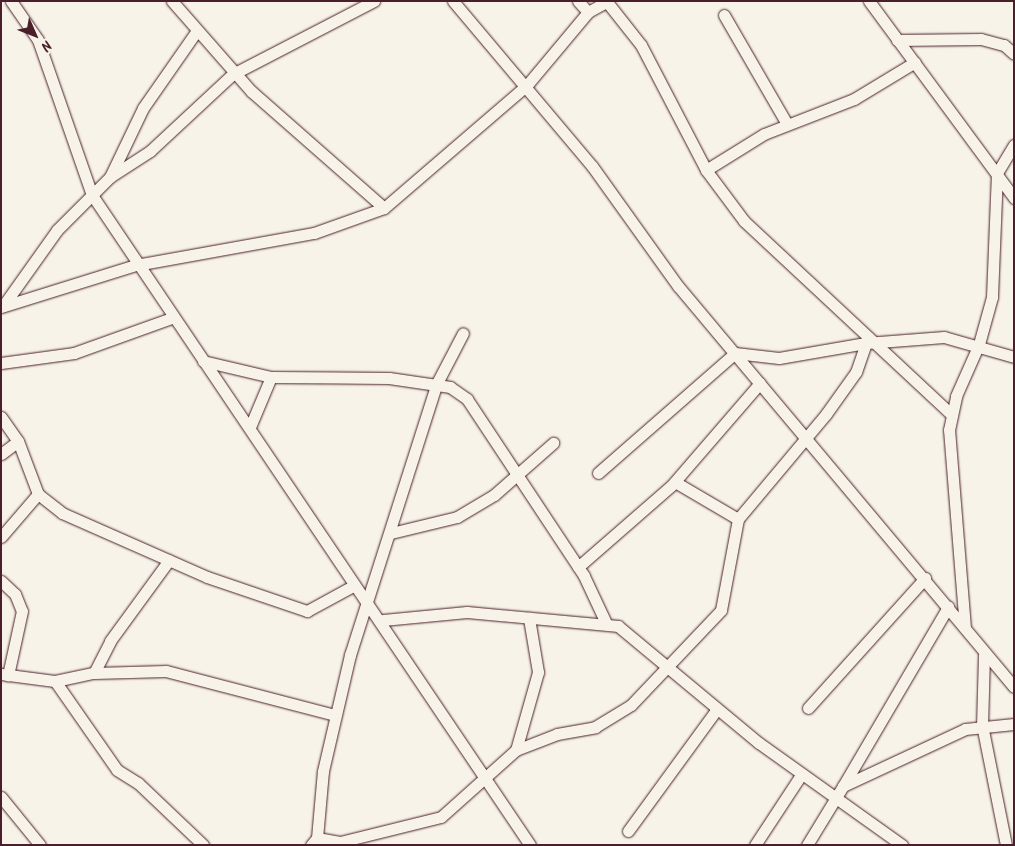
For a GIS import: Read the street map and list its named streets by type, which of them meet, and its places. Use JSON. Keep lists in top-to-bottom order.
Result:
{
  "north": "bottom right"
}
